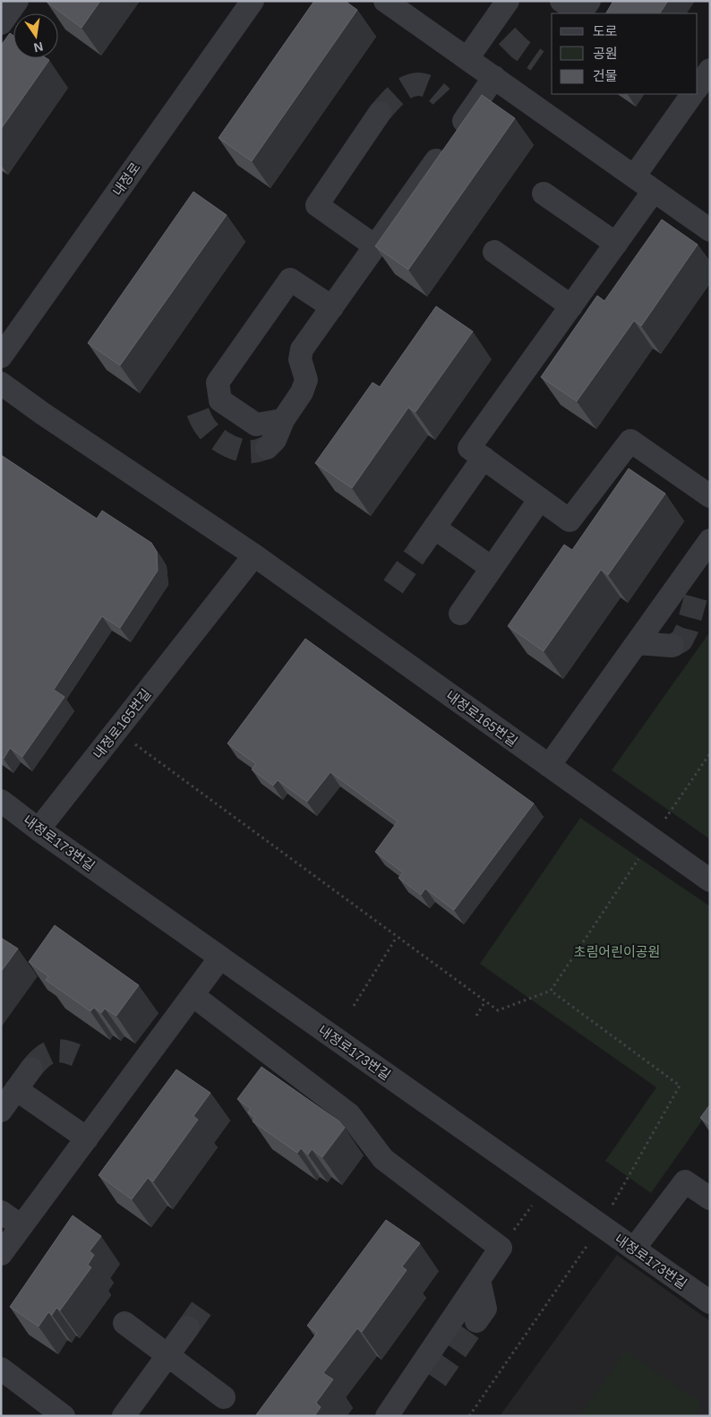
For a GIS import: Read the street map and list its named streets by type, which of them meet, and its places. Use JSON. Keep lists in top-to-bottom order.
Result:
{
  "streets": {
    "street": ["내정로", "내정로165번길", "내정로173번길"]
  },
  "crossings": [
    ["내정로165번길", "내정로173번길"]
  ],
  "parks": ["초림어린이공원"],
  "legend": ["도로", "공원", "건물"],
  "north": "bottom"
}
